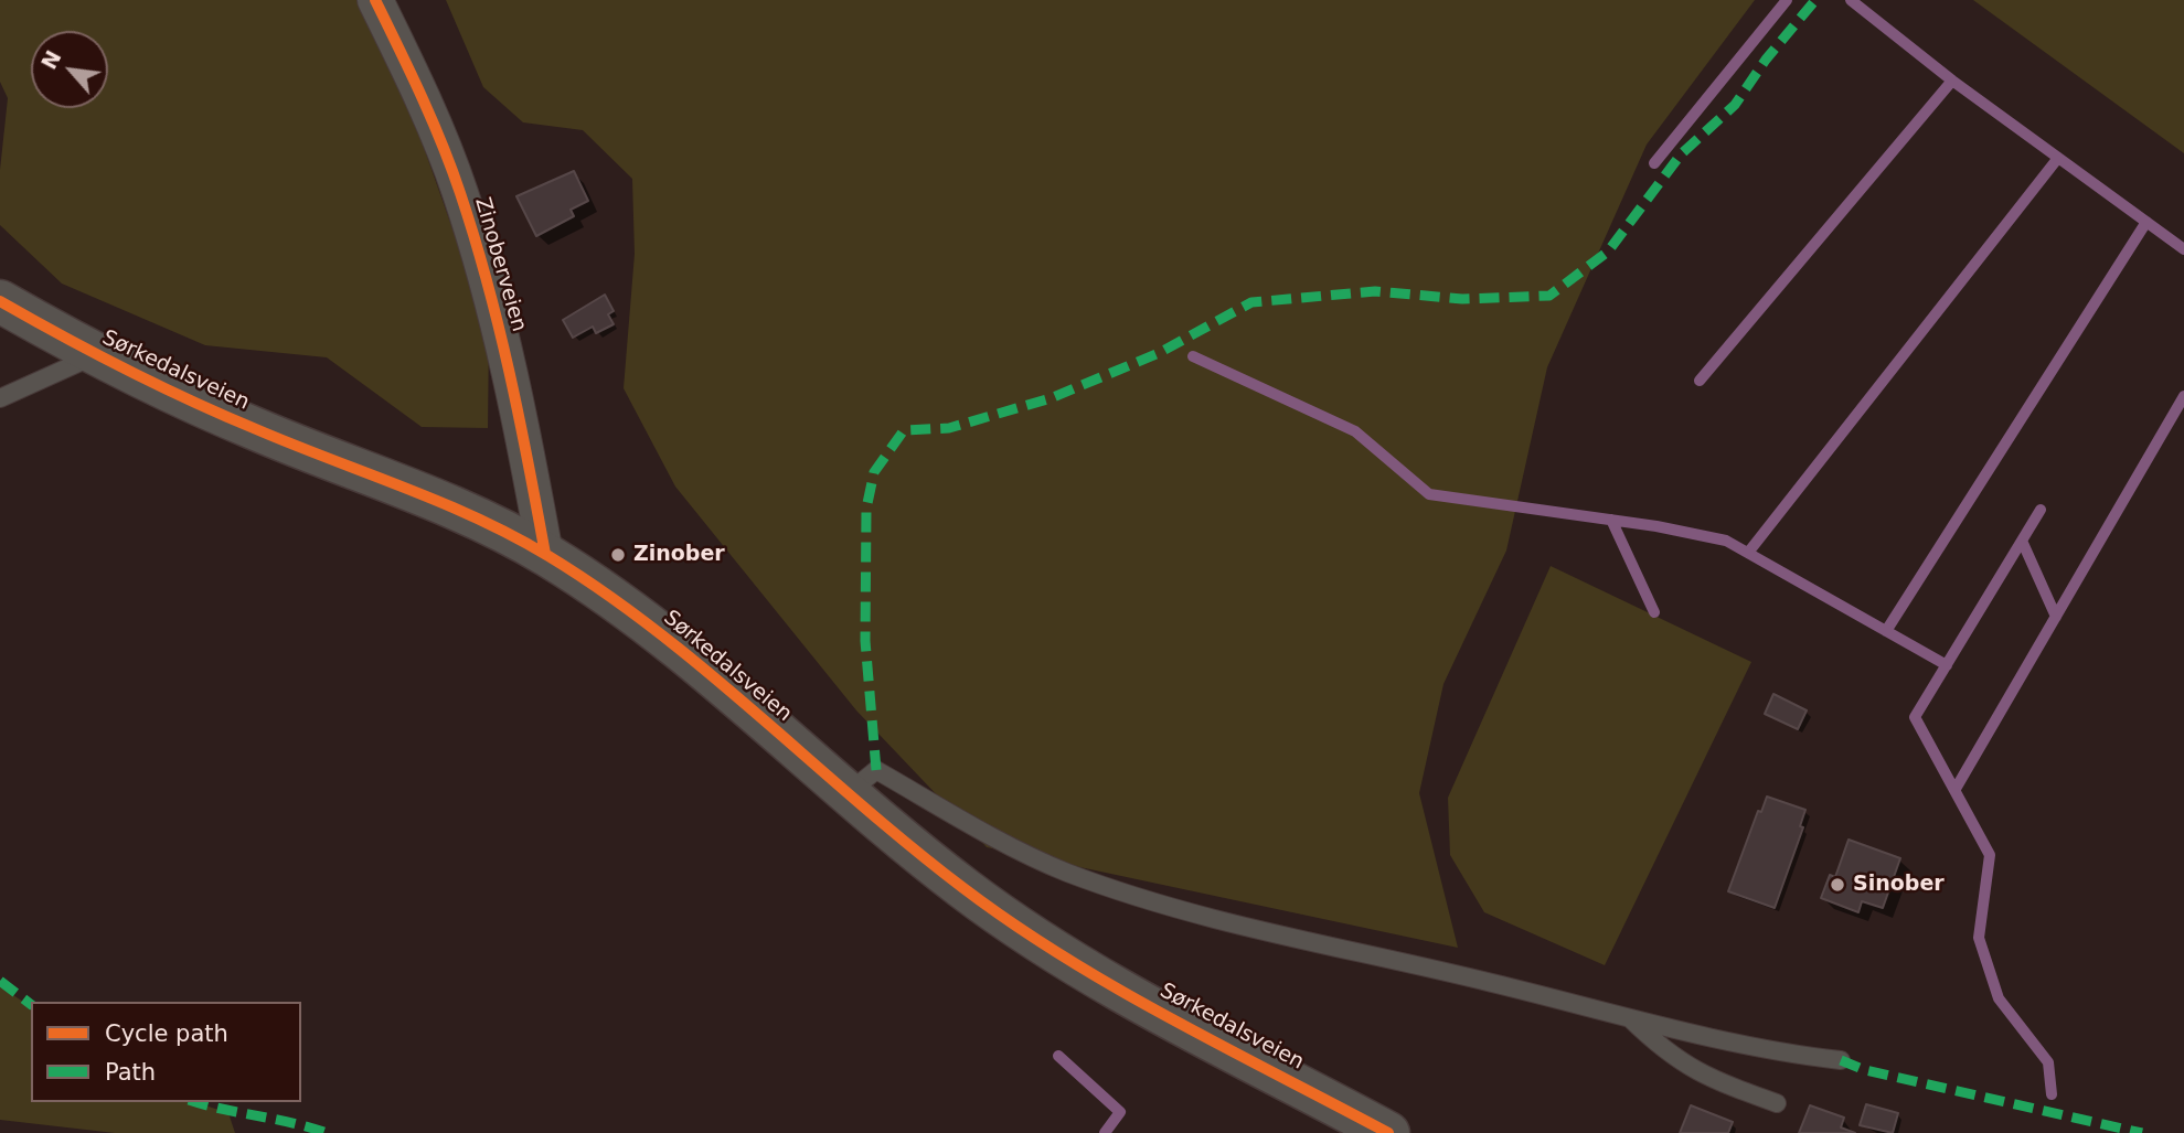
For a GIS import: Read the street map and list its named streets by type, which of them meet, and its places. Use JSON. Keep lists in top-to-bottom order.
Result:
{
  "streets": {
    "street": ["Zinoberveien", "Sørkedalsveien"]
  },
  "crossings": [
    ["Zinoberveien", "Sørkedalsveien"]
  ],
  "places": ["Zinober", "Sinober"],
  "legend": ["Cycle path", "Path"],
  "north": "top left"
}
